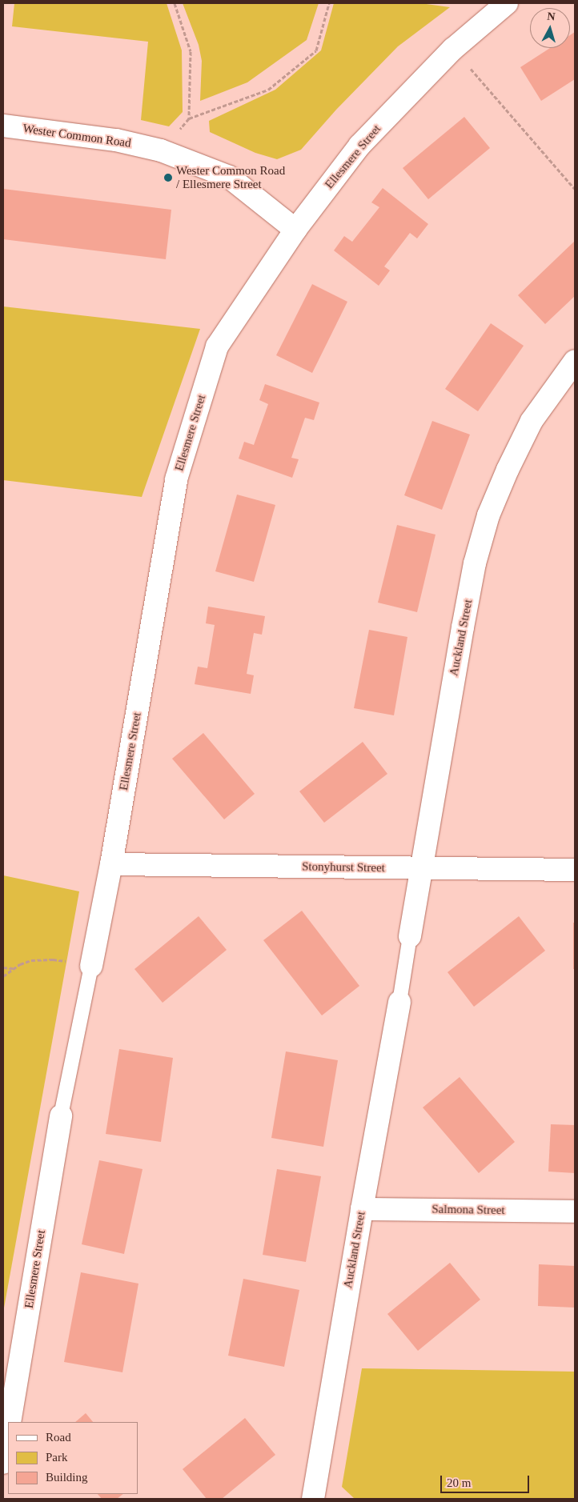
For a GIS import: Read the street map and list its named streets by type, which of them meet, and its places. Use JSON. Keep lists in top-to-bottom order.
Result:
{
  "streets": {
    "street": [
      "Wester Common Road",
      "Ellesmere Street",
      "Auckland Street",
      "Stonyhurst Street",
      "Salmona Street"
    ]
  },
  "crossings": [
    ["Wester Common Road", "Ellesmere Street"],
    ["Ellesmere Street", "Stonyhurst Street"],
    ["Auckland Street", "Stonyhurst Street"],
    ["Auckland Street", "Salmona Street"]
  ],
  "places": ["Wester Common Road / Ellesmere Street"],
  "legend": ["Road", "Park", "Building"],
  "scale_bar": "20 m",
  "north": "top"
}
